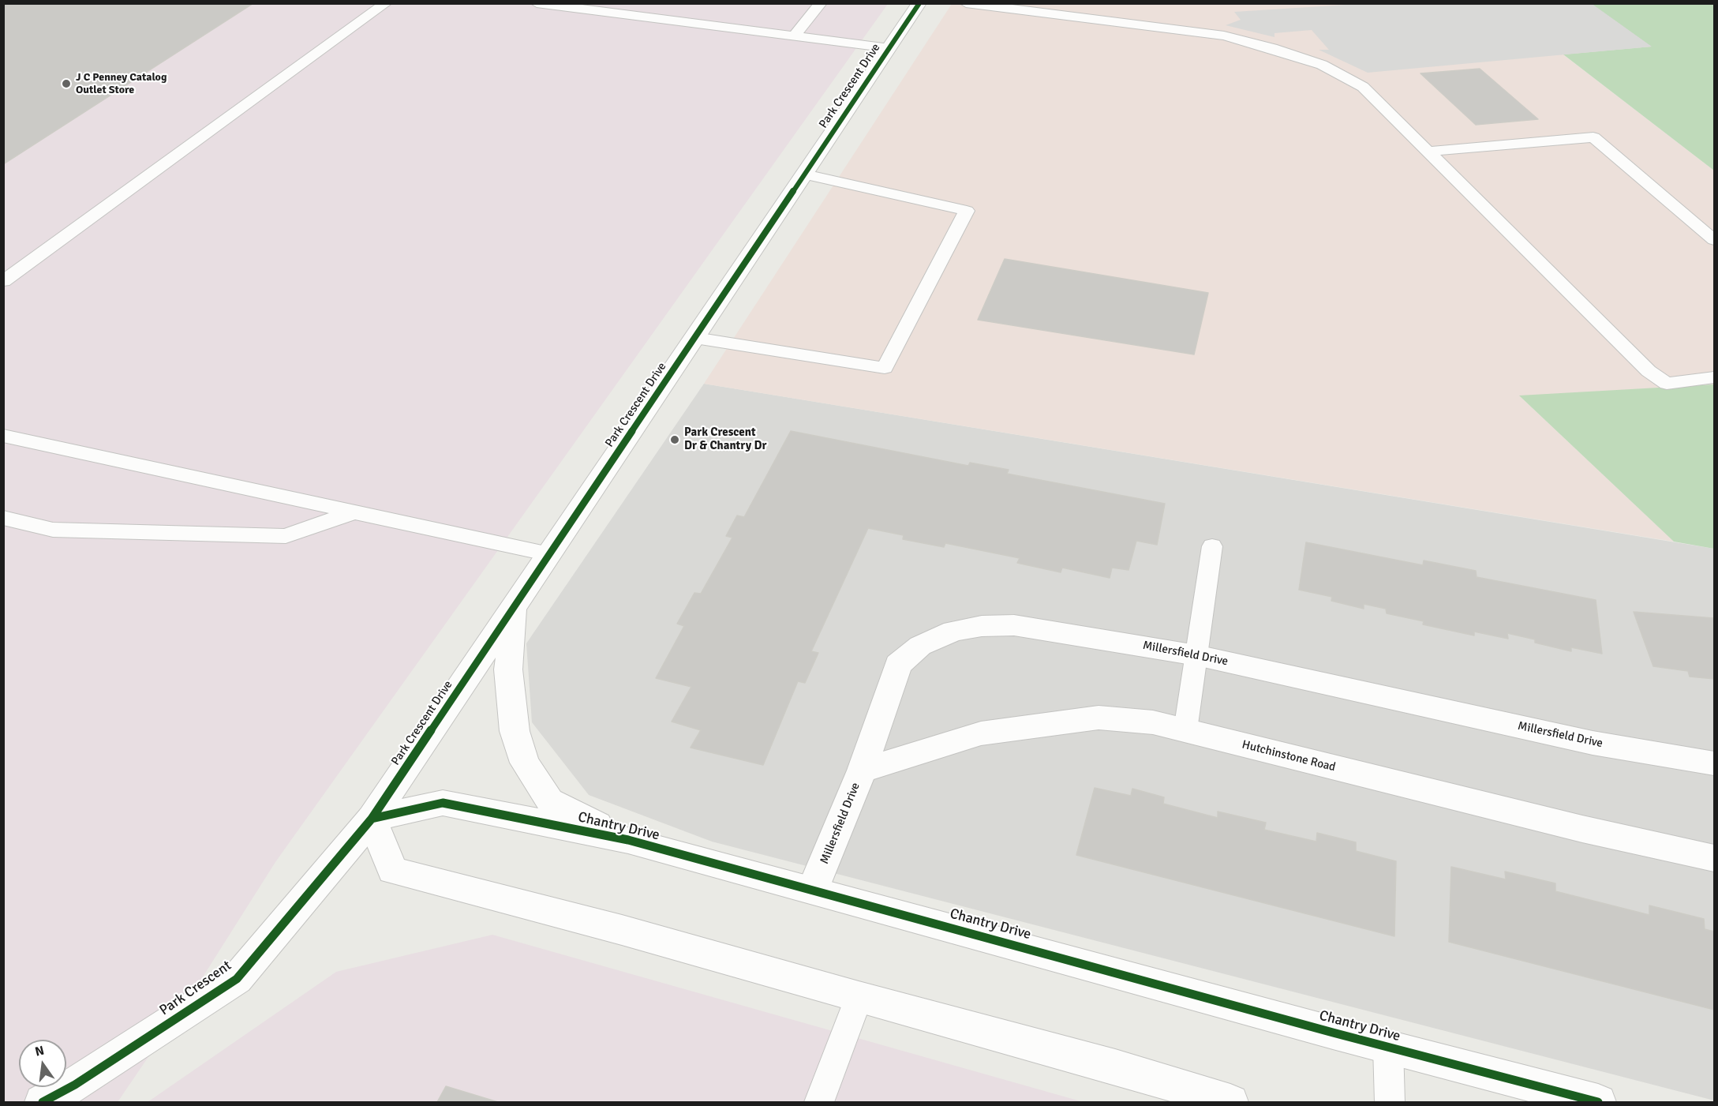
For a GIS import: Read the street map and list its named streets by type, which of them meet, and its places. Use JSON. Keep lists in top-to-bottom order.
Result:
{
  "streets": {
    "street": [
      "Park Crescent Drive",
      "Millersfield Drive",
      "Hutchinstone Road",
      "Chantry Drive",
      "Park Crescent"
    ]
  },
  "crossings": [
    ["Park Crescent Drive", "Chantry Drive"],
    ["Park Crescent Drive", "Park Crescent"],
    ["Millersfield Drive", "Hutchinstone Road"],
    ["Millersfield Drive", "Chantry Drive"],
    ["Chantry Drive", "Park Crescent"]
  ],
  "places": ["J C Penney Catalog Outlet Store", "Park Crescent Dr & Chantry Dr"],
  "north": "top"
}
